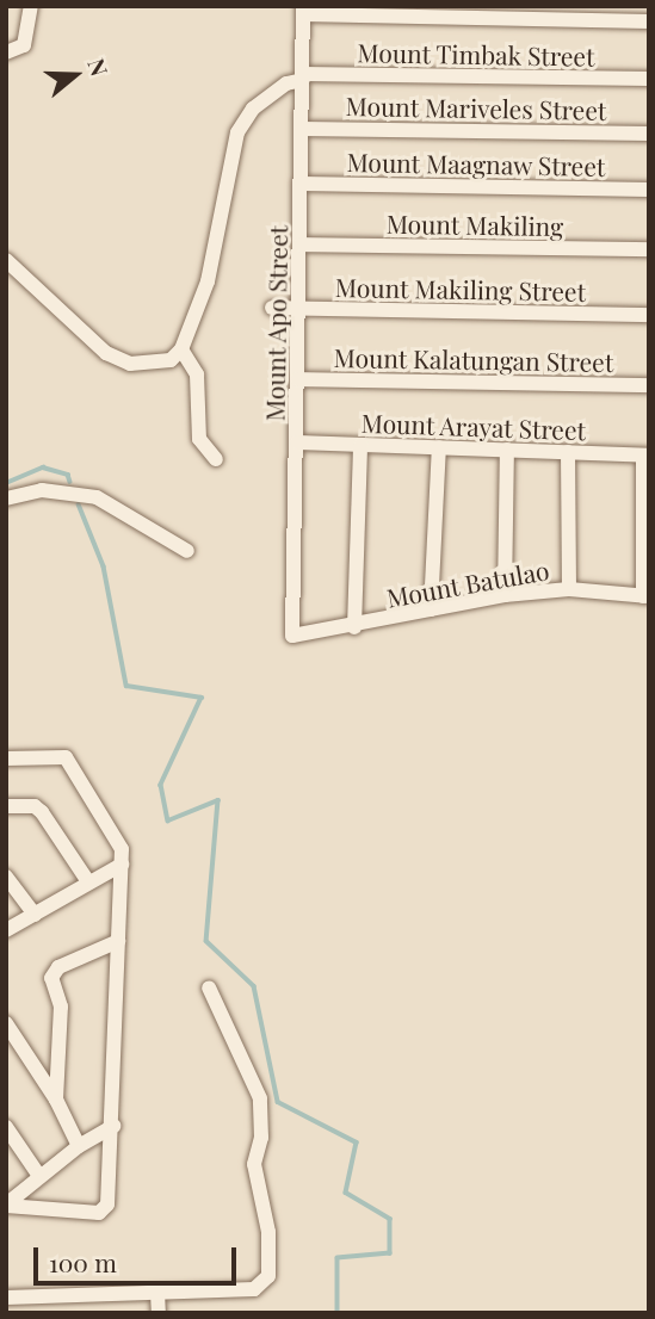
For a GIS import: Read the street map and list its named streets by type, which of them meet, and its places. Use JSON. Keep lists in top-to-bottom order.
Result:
{
  "streets": {
    "street": [
      "Mount Timbak Street",
      "Mount Mariveles Street",
      "Mount Maagnaw Street",
      "Mount Makiling",
      "Mount Makiling Street",
      "Mount Apo Street",
      "Mount Kalatungan Street",
      "Mount Arayat Street",
      "Mount Batulao"
    ]
  },
  "crossings": [
    ["Mount Timbak Street", "Mount Apo Street"],
    ["Mount Mariveles Street", "Mount Apo Street"],
    ["Mount Maagnaw Street", "Mount Apo Street"],
    ["Mount Makiling", "Mount Apo Street"],
    ["Mount Makiling Street", "Mount Apo Street"],
    ["Mount Apo Street", "Mount Kalatungan Street"],
    ["Mount Apo Street", "Mount Arayat Street"],
    ["Mount Apo Street", "Mount Batulao"]
  ],
  "scale_bar": "100 m",
  "north": "right"
}
